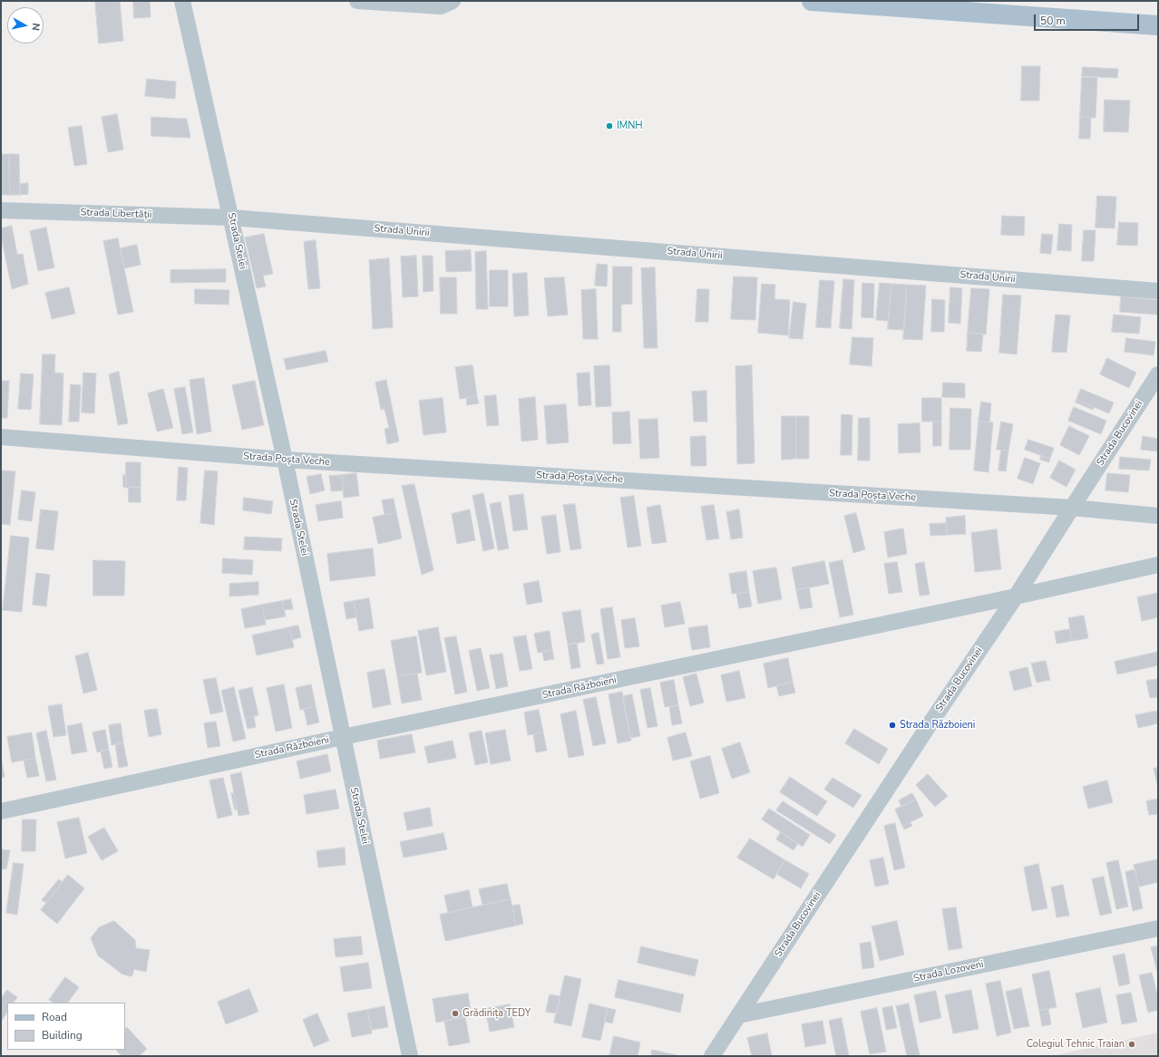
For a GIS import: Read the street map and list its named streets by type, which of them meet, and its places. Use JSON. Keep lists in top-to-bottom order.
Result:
{
  "streets": {
    "street": [
      "Strada Libertății",
      "Strada Unirii",
      "Strada Stelei",
      "Strada Bucovinei",
      "Strada Poșta Veche",
      "Strada Războieni",
      "Strada Lozoveni"
    ]
  },
  "crossings": [
    ["Strada Libertății", "Strada Unirii"],
    ["Strada Libertății", "Strada Stelei"],
    ["Strada Unirii", "Strada Stelei"],
    ["Strada Stelei", "Strada Poșta Veche"],
    ["Strada Stelei", "Strada Războieni"],
    ["Strada Bucovinei", "Strada Poșta Veche"],
    ["Strada Bucovinei", "Strada Războieni"],
    ["Strada Bucovinei", "Strada Lozoveni"]
  ],
  "places": [
    "IMNH",
    "Strada Războieni",
    "Grădinița TEDY",
    "Colegiul Tehnic Traian"
  ],
  "legend": ["Road", "Building"],
  "scale_bar": "50 m",
  "north": "right"
}
